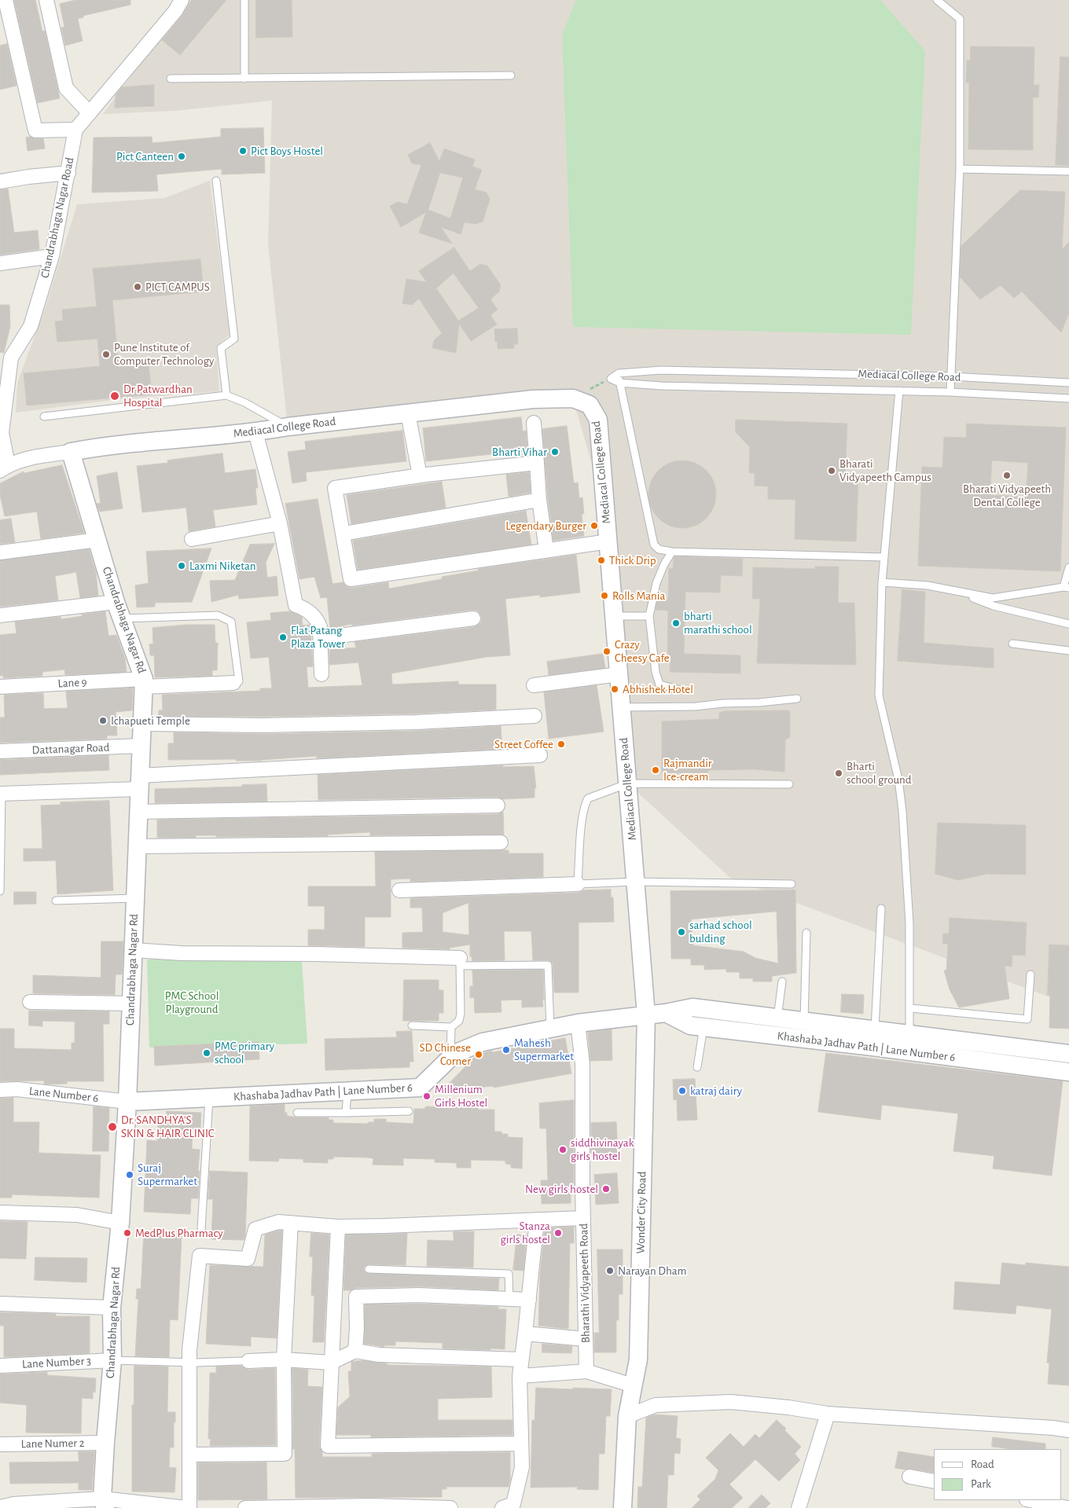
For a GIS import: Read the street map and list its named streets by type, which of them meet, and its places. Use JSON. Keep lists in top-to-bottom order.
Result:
{
  "streets": {
    "street": [
      "Chandrabhaga Nagar Road",
      "Mediacal College Road",
      "Chandrabhaga Nagar Rd",
      "Lane 9",
      "Dattanagar Road",
      "Khashaba Jadhav Path | Lane Number 6",
      "Lane Number 6",
      "Wonder City Road",
      "Bharathi Vidyapeeth Road",
      "Lane Number 3",
      "Lane Numer 2"
    ]
  },
  "crossings": [
    ["Mediacal College Road", "Chandrabhaga Nagar Rd"],
    ["Mediacal College Road", "Khashaba Jadhav Path | Lane Number 6"],
    ["Mediacal College Road", "Wonder City Road"],
    ["Chandrabhaga Nagar Rd", "Lane 9"],
    ["Chandrabhaga Nagar Rd", "Dattanagar Road"],
    ["Chandrabhaga Nagar Rd", "Khashaba Jadhav Path | Lane Number 6"],
    ["Chandrabhaga Nagar Rd", "Lane Number 6"],
    ["Chandrabhaga Nagar Rd", "Lane Number 3"],
    ["Chandrabhaga Nagar Rd", "Lane Numer 2"],
    ["Khashaba Jadhav Path | Lane Number 6", "Lane Number 6"],
    ["Khashaba Jadhav Path | Lane Number 6", "Wonder City Road"],
    ["Khashaba Jadhav Path | Lane Number 6", "Bharathi Vidyapeeth Road"]
  ],
  "parks": ["PMC School Playground"],
  "places": [
    "Pict Boys Hostel",
    "Pict Canteen",
    "PICT CAMPUS",
    "Pune Institute of Computer Technology",
    "Dr Patwardhan Hospital",
    "Bharti Vihar",
    "Bharati Vidyapeeth Campus",
    "Bharati Vidyapeeth Dental College",
    "Legendary Burger",
    "Thick Drip",
    "Laxmi Niketan",
    "Rolls Mania",
    "bharti marathi school",
    "Flat Patang Plaza Tower",
    "Crazy Cheesy Cafe",
    "Abhishek Hotel",
    "Ichapueti Temple",
    "Street Coffee",
    "Rajmandir Ice-cream",
    "Bharti school ground",
    "sarhad school bulding",
    "Mahesh Supermarket",
    "PMC primary school",
    "SD Chinese Corner",
    "katraj dairy",
    "Millenium Girls Hostel",
    "Dr. SANDHYA'S SKIN & HAIR CLINIC",
    "siddhivinayak girls hostel",
    "Suraj Supermarket",
    "New girls hostel",
    "MedPlus Pharmacy",
    "Stanza girls hostel",
    "Narayan Dham"
  ],
  "legend": ["Road", "Park"]
}
